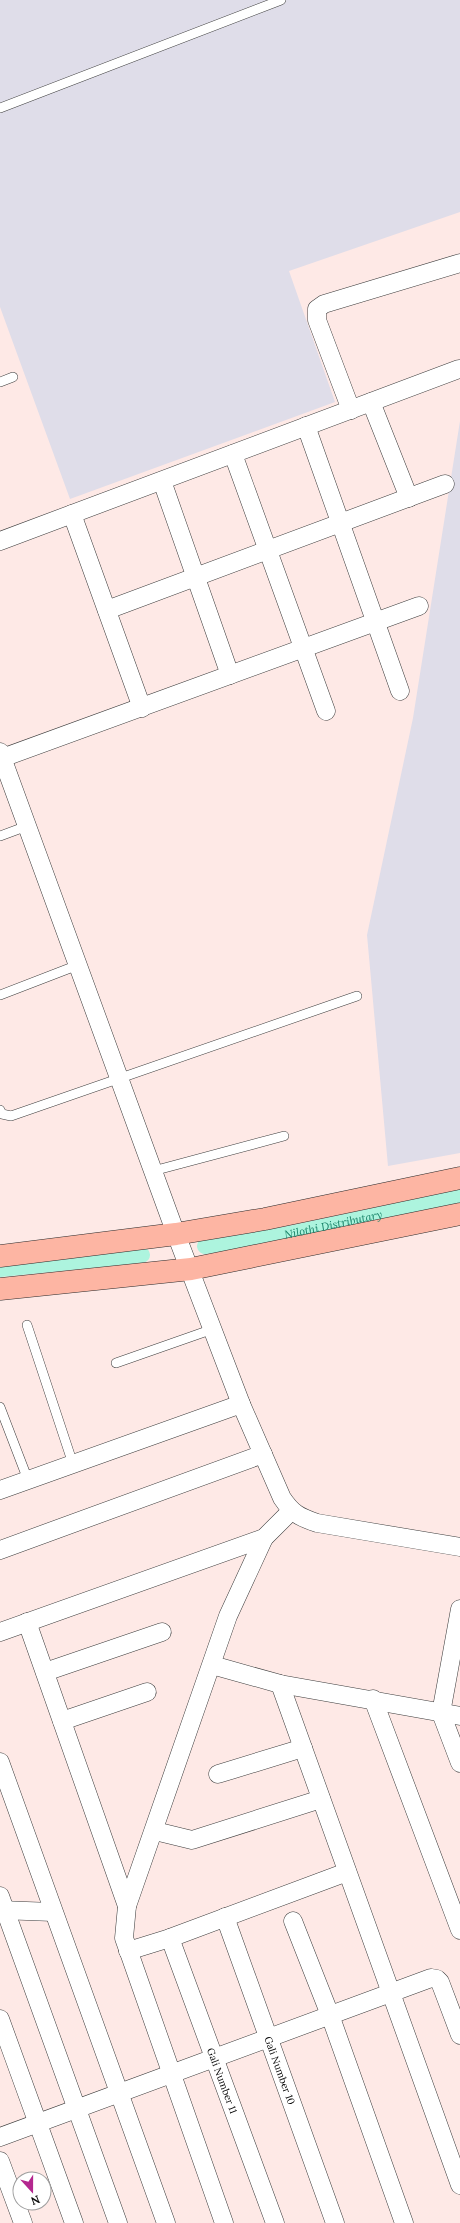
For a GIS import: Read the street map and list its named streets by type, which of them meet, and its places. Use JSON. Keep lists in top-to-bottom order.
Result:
{
  "streets": {
    "street": ["Gali Number 10", "Gali Number 11"]
  },
  "water": ["Nilothi Distributary"],
  "north": "bottom"
}
